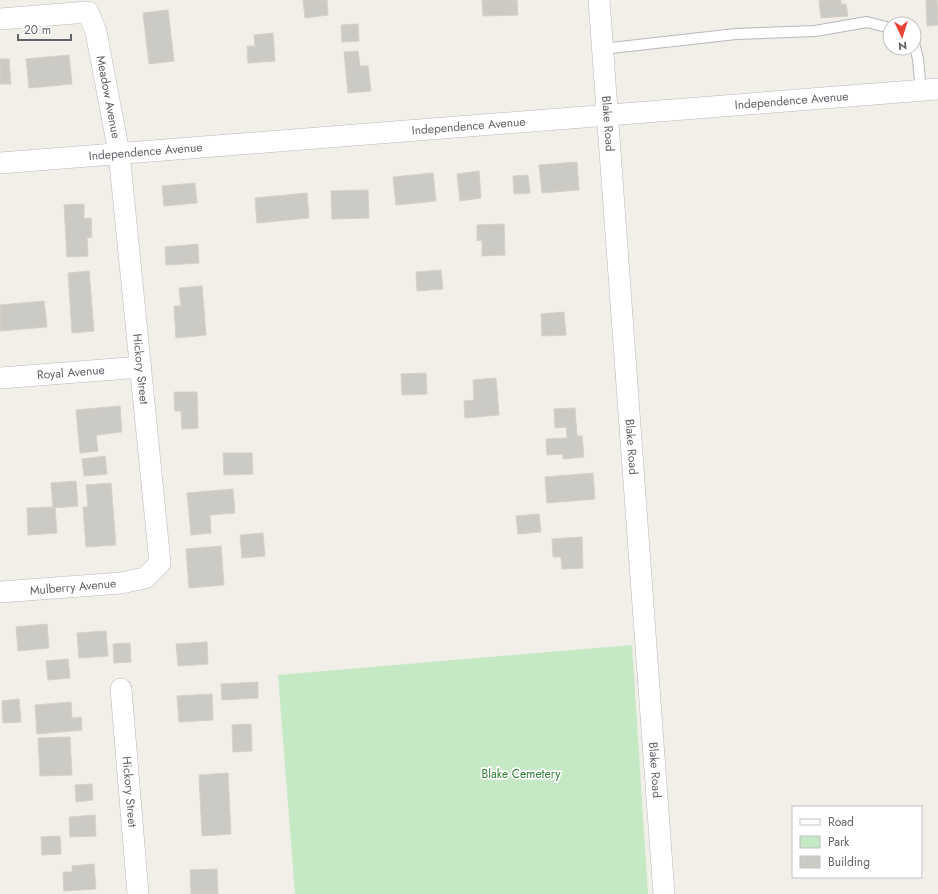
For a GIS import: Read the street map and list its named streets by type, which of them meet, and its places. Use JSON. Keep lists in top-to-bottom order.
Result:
{
  "streets": {
    "street": [
      "Meadow Avenue",
      "Independence Avenue",
      "Blake Road",
      "Hickory Street",
      "Royal Avenue",
      "Mulberry Avenue"
    ]
  },
  "crossings": [
    ["Meadow Avenue", "Independence Avenue"],
    ["Meadow Avenue", "Hickory Street"],
    ["Independence Avenue", "Blake Road"],
    ["Independence Avenue", "Hickory Street"],
    ["Hickory Street", "Royal Avenue"],
    ["Hickory Street", "Mulberry Avenue"]
  ],
  "parks": ["Blake Cemetery"],
  "legend": ["Road", "Park", "Building"],
  "scale_bar": "20 m",
  "north": "bottom"
}
